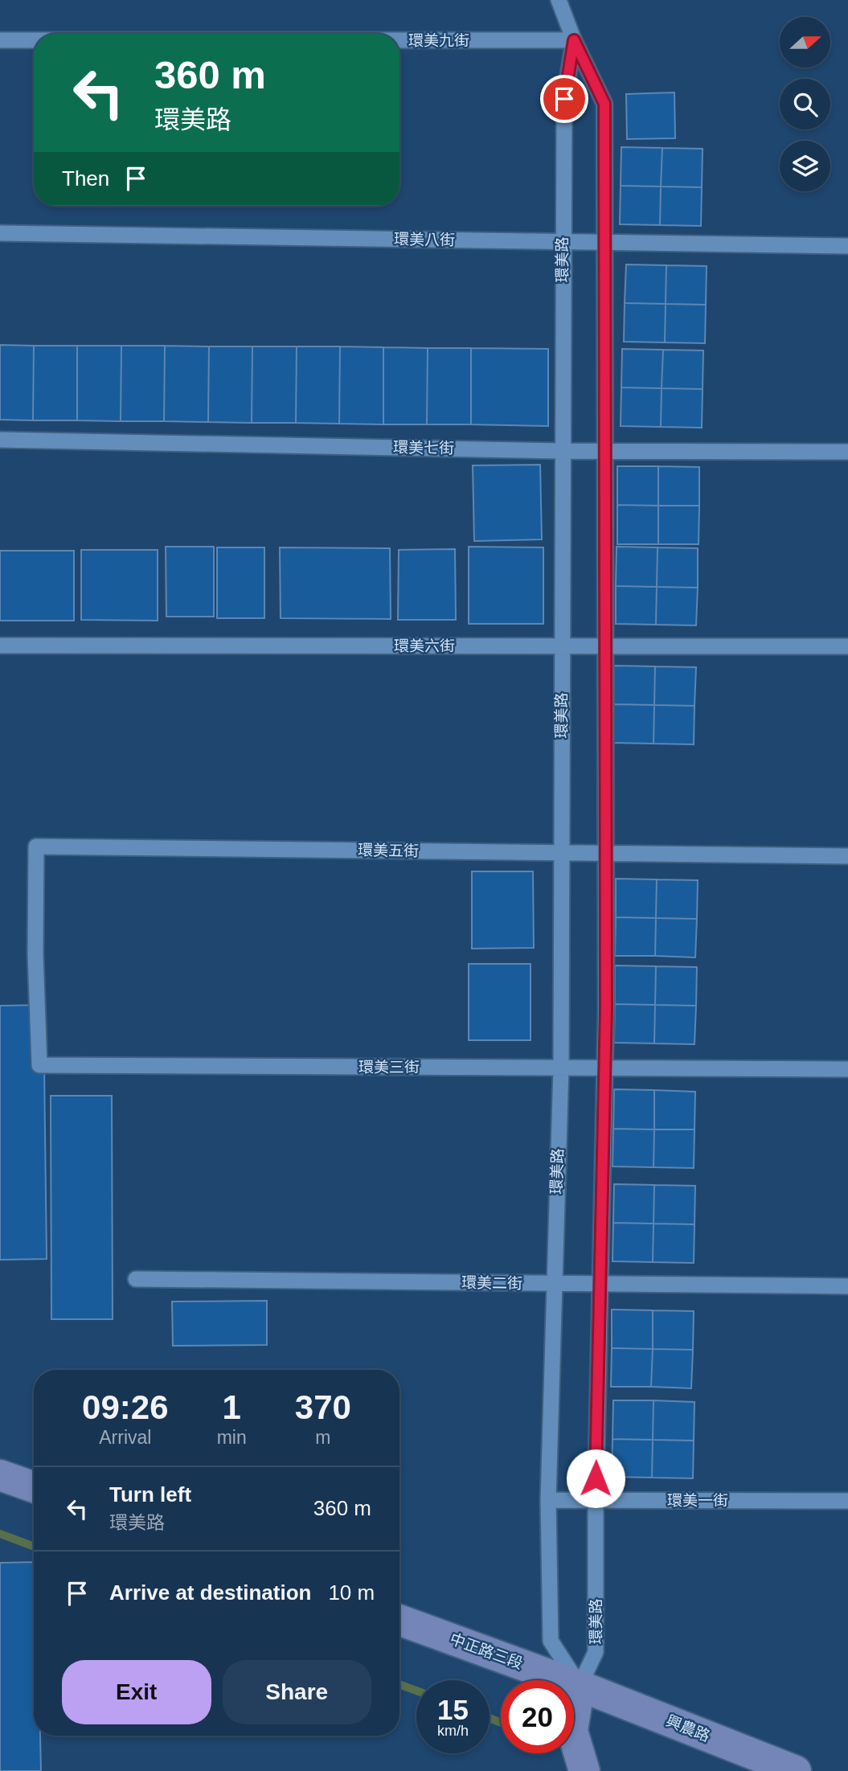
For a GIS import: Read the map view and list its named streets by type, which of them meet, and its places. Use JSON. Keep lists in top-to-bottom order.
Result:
{
  "streets": {
    "main road": ["中正路三段", "興農路"],
    "lane": [
      "環美九街",
      "環美八街",
      "環美路",
      "環美七街",
      "環美六街",
      "環美五街",
      "環美三街",
      "環美二街",
      "環美一街"
    ]
  },
  "crossings": [
    ["環美九街", "環美路"],
    ["環美八街", "環美路"],
    ["環美路", "環美七街"],
    ["環美路", "環美六街"],
    ["環美路", "環美五街"],
    ["環美路", "環美三街"],
    ["環美路", "環美二街"],
    ["環美路", "環美一街"],
    ["環美路", "中正路三段"],
    ["環美路", "興農路"],
    ["環美五街", "環美三街"],
    ["中正路三段", "興農路"]
  ],
  "north": "right",
  "page": {
    "turn": ["360 m", "環美路"],
    "then": "Then",
    "eta": [
      "09:26",
      "Arrival",
      "1",
      "min",
      "370",
      "m"
    ],
    "list": [
      {
        "name": "Turn left",
        "note": "環美路",
        "value": "360 m"
      },
      {
        "name": "Arrive at destination",
        "value": "10 m"
      }
    ],
    "buttons": ["Exit", "Share"],
    "speed": "15 km/h",
    "limit": "20"
  }
}
